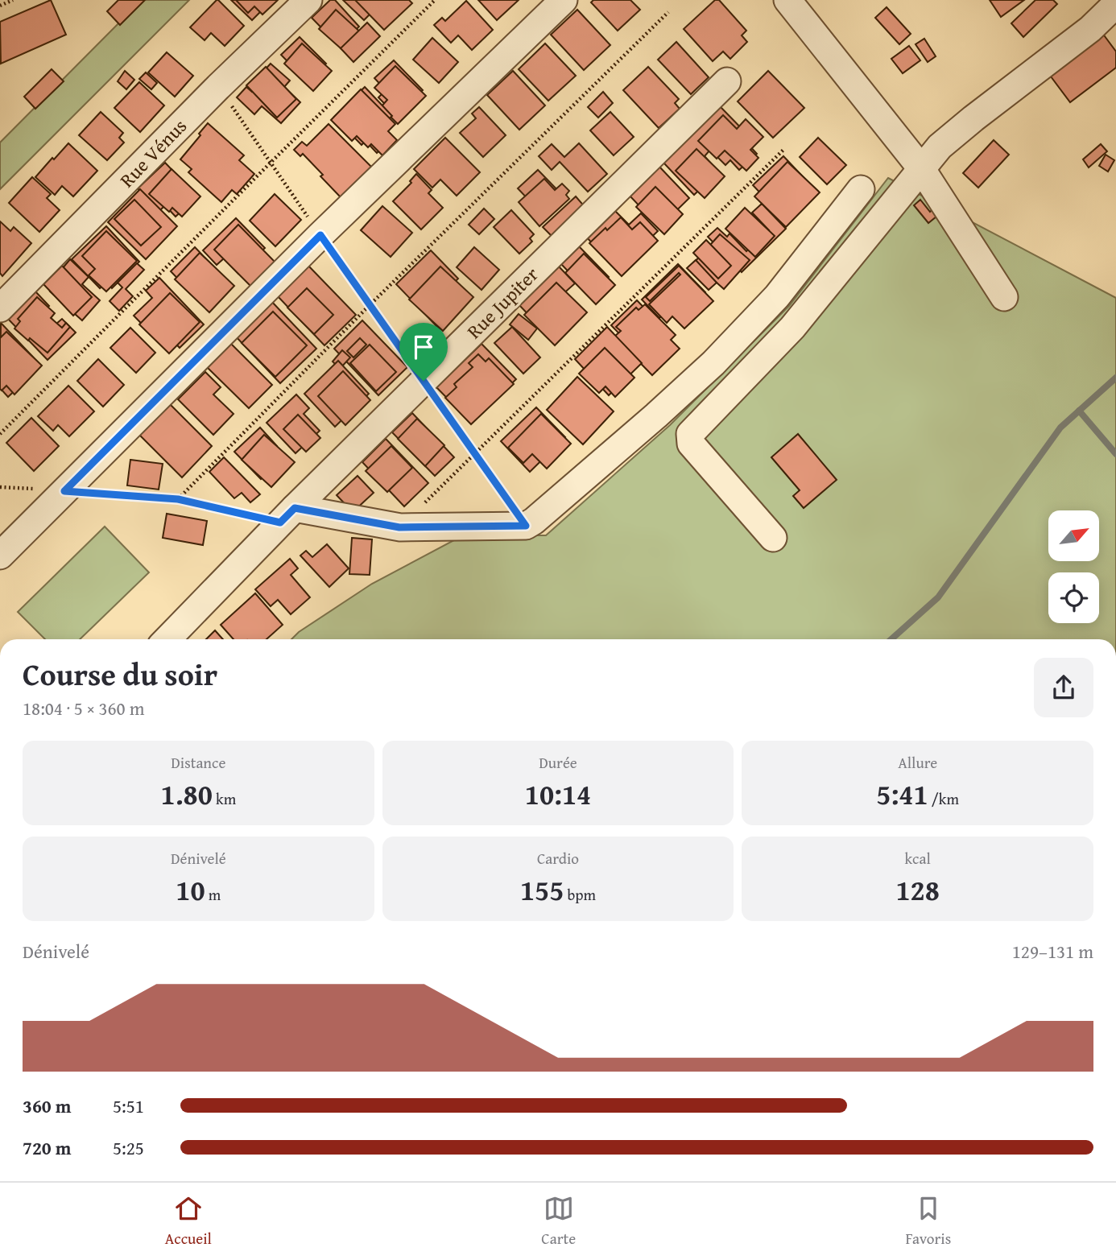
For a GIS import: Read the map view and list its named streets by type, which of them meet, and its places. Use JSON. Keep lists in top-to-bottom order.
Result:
{
  "streets": {
    "street": ["Rue Vénus", "Rue Jupiter"]
  },
  "north": "top right",
  "page": {
    "heading": ["Course du soir", "18:04 · 5 × 360 m"],
    "stats": [
      ["Distance", "1.80 km"],
      ["Durée", "10:14"],
      ["Allure", "5:41 /km"],
      ["Dénivelé", "10 m"],
      ["Cardio", "155 bpm"],
      ["kcal", "128"]
    ],
    "chart": ["Dénivelé", "129–131 m"],
    "list": [
      {
        "name": "360 m",
        "note": "5:51"
      },
      {
        "name": "720 m",
        "note": "5:25"
      }
    ],
    "tabs": ["Accueil", "Carte", "Favoris"]
  }
}
